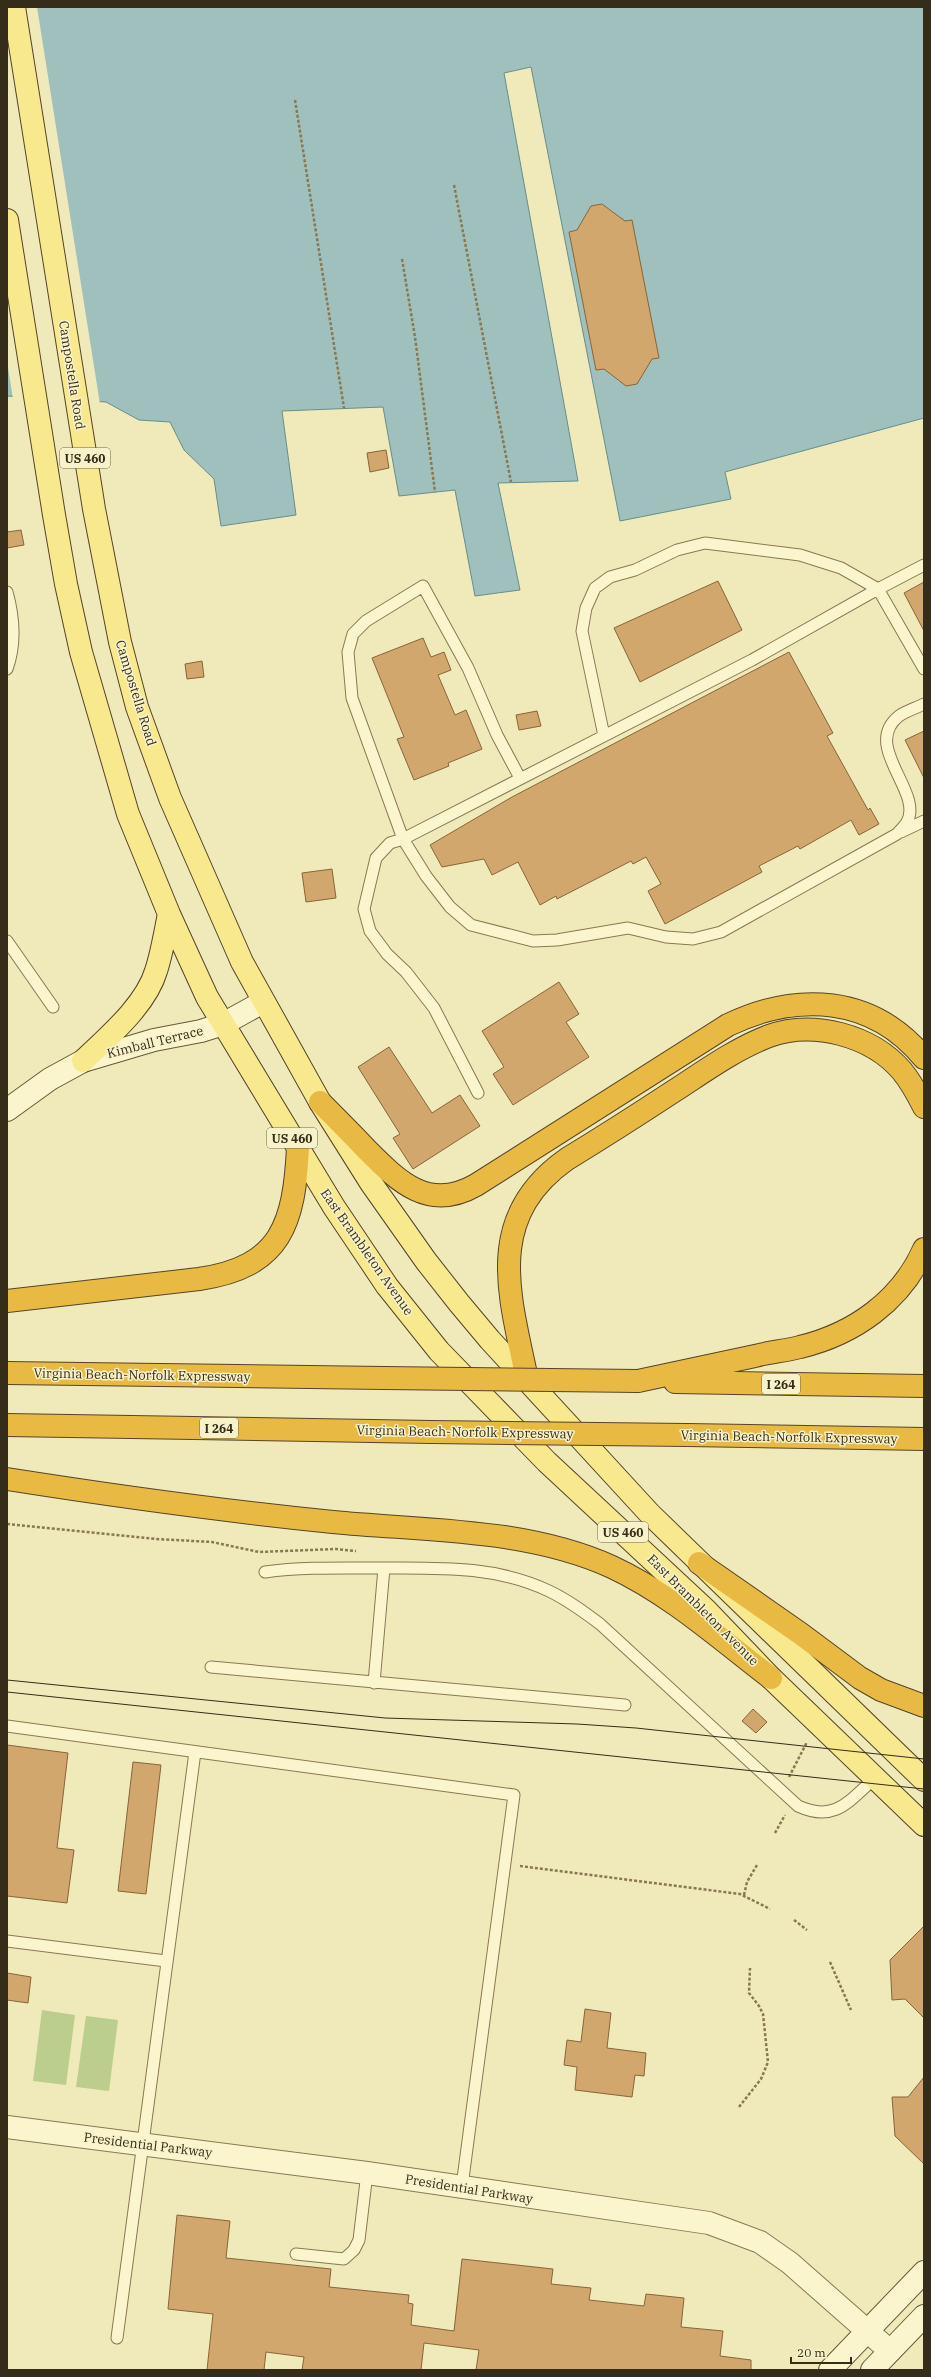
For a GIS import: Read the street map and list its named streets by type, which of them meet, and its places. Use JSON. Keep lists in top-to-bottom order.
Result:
{
  "streets": {
    "highway": ["Virginia Beach-Norfolk Expressway", "I 264"],
    "main road": ["Campostella Road", "US 460", "East Brambleton Avenue"],
    "street": ["Kimball Terrace", "Presidential Parkway"]
  },
  "crossings": [
    ["Campostella Road", "US 460"],
    ["Campostella Road", "Kimball Terrace"],
    ["US 460", "Kimball Terrace"],
    ["US 460", "East Brambleton Avenue"],
    ["Kimball Terrace", "East Brambleton Avenue"]
  ],
  "scale_bar": "20 m"
}
